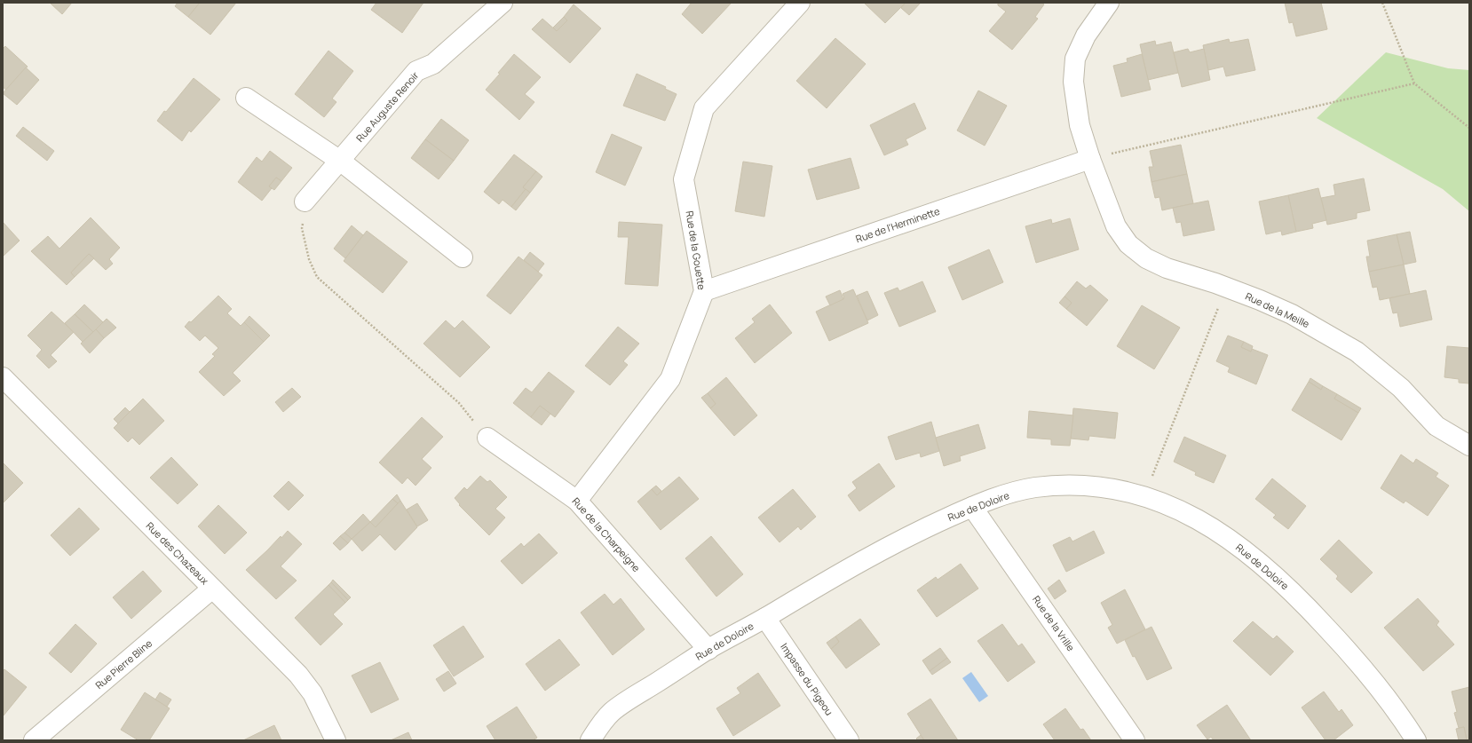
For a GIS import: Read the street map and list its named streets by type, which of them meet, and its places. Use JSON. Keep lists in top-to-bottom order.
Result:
{
  "streets": {
    "street": [
      "Rue Auguste Renoir",
      "Rue de l'Herminette",
      "Rue de la Gouette",
      "Rue de la Meille",
      "Rue de Doloire",
      "Rue de la Charpeigne",
      "Rue des Chazeaux",
      "Rue de la Vrille",
      "Rue Pierre Bline",
      "Impasse du Pigeou"
    ]
  },
  "crossings": [
    ["Rue de l'Herminette", "Rue de la Gouette"],
    ["Rue de l'Herminette", "Rue de la Meille"],
    ["Rue de la Gouette", "Rue de la Charpeigne"],
    ["Rue de Doloire", "Rue de la Charpeigne"],
    ["Rue de Doloire", "Rue de la Vrille"],
    ["Rue de Doloire", "Impasse du Pigeou"],
    ["Rue des Chazeaux", "Rue Pierre Bline"]
  ]
}
